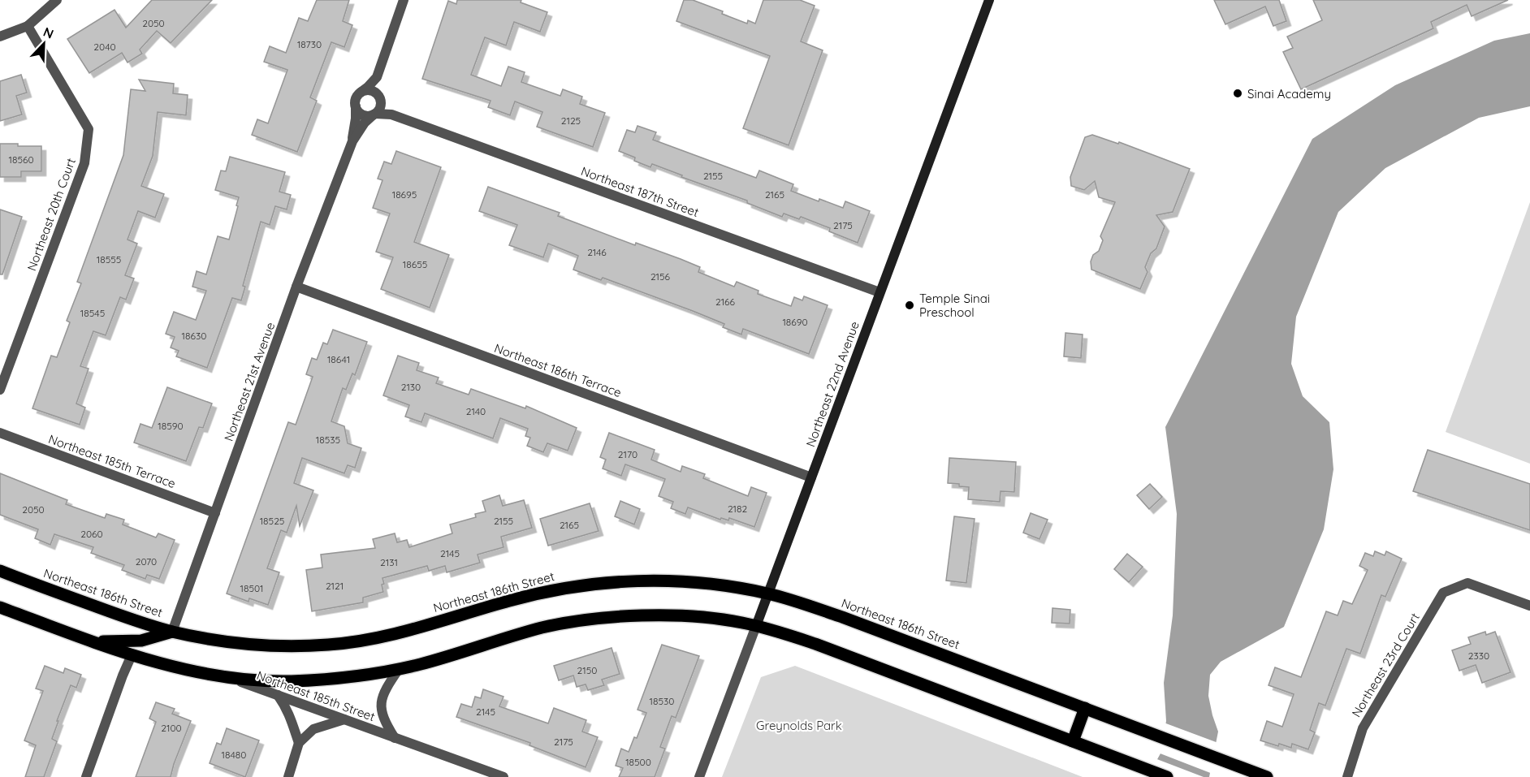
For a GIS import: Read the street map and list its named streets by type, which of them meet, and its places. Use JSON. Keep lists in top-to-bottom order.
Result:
{
  "streets": {
    "main road": ["Northeast 186th Street"],
    "street": [
      "Northeast 187th Street",
      "Northeast 20th Court",
      "Northeast 186th Terrace",
      "Northeast 21st Avenue",
      "Northeast 22nd Avenue",
      "Northeast 185th Terrace",
      "Northeast 23rd Court",
      "Northeast 185th Street"
    ]
  },
  "crossings": [
    ["Northeast 187th Street", "Northeast 21st Avenue"],
    ["Northeast 187th Street", "Northeast 22nd Avenue"],
    ["Northeast 186th Terrace", "Northeast 21st Avenue"],
    ["Northeast 186th Terrace", "Northeast 22nd Avenue"],
    ["Northeast 21st Avenue", "Northeast 185th Terrace"],
    ["Northeast 21st Avenue", "Northeast 186th Street"],
    ["Northeast 22nd Avenue", "Northeast 186th Street"]
  ],
  "parks": ["Greynolds Park"],
  "places": ["Sinai Academy", "Temple Sinai Preschool"],
  "house_numbers": [
    "2050",
    "18730",
    "2040",
    "2125",
    "18560",
    "2155",
    "18695",
    "2165",
    "2175",
    "2146",
    "18555",
    "18655",
    "2156",
    "2166",
    "18545",
    "18690",
    "18630",
    "18641",
    "2130",
    "2140",
    "18590",
    "18535",
    "2170",
    "2182",
    "2050",
    "18525",
    "2155",
    "2165",
    "2060",
    "2145",
    "2070",
    "2131",
    "2121",
    "18501",
    "2330",
    "2150",
    "18530",
    "2145",
    "2100",
    "2175",
    "18480",
    "18500"
  ],
  "north": "top right"
}
